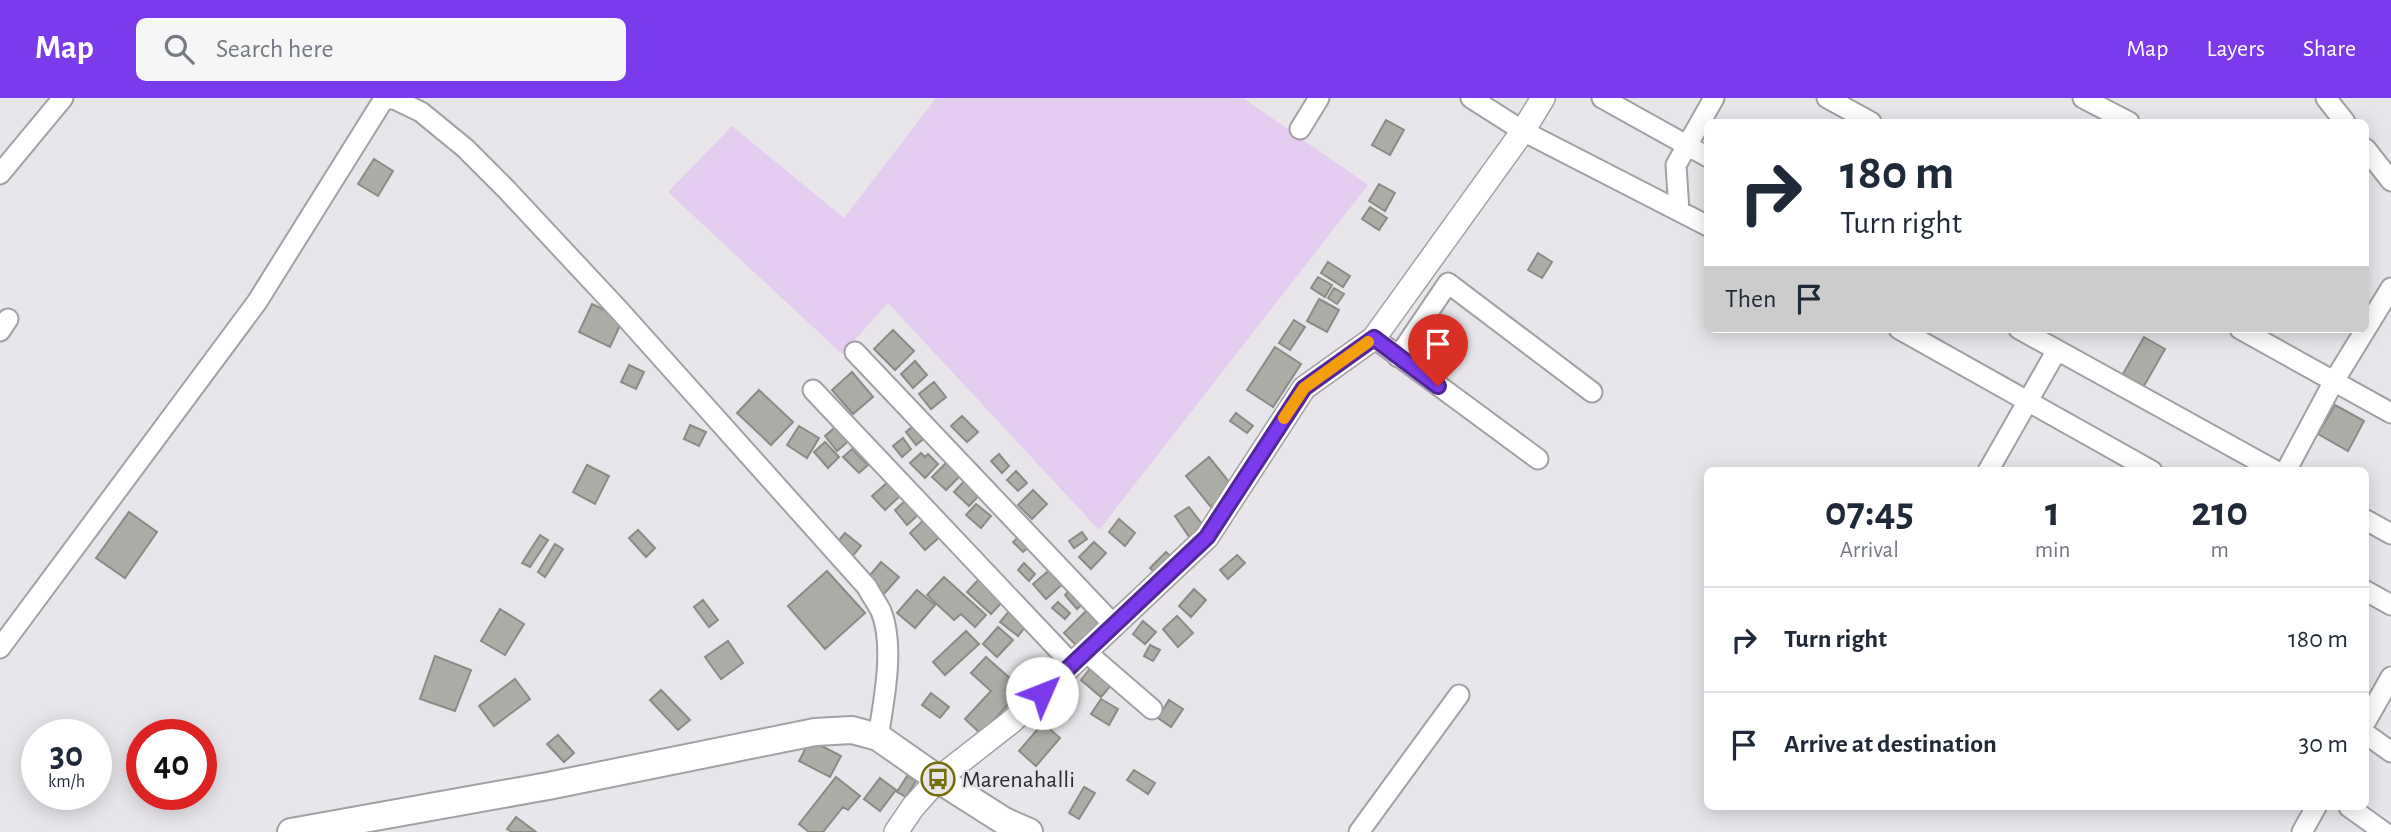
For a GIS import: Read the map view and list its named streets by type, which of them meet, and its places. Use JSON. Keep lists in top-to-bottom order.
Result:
{
  "places": {
    "bus stop": ["Marenahalli"]
  },
  "page": {
    "header": "Map",
    "search": "Search here",
    "nav": ["Map", "Layers", "Share"],
    "turn": ["180 m", "Turn right"],
    "then": "Then",
    "eta": [
      "07:45",
      "Arrival",
      "1",
      "min",
      "210",
      "m"
    ],
    "list": [
      {
        "name": "Turn right",
        "value": "180 m"
      },
      {
        "name": "Arrive at destination",
        "value": "30 m"
      }
    ],
    "speed": "30 km/h",
    "limit": "40"
  }
}
